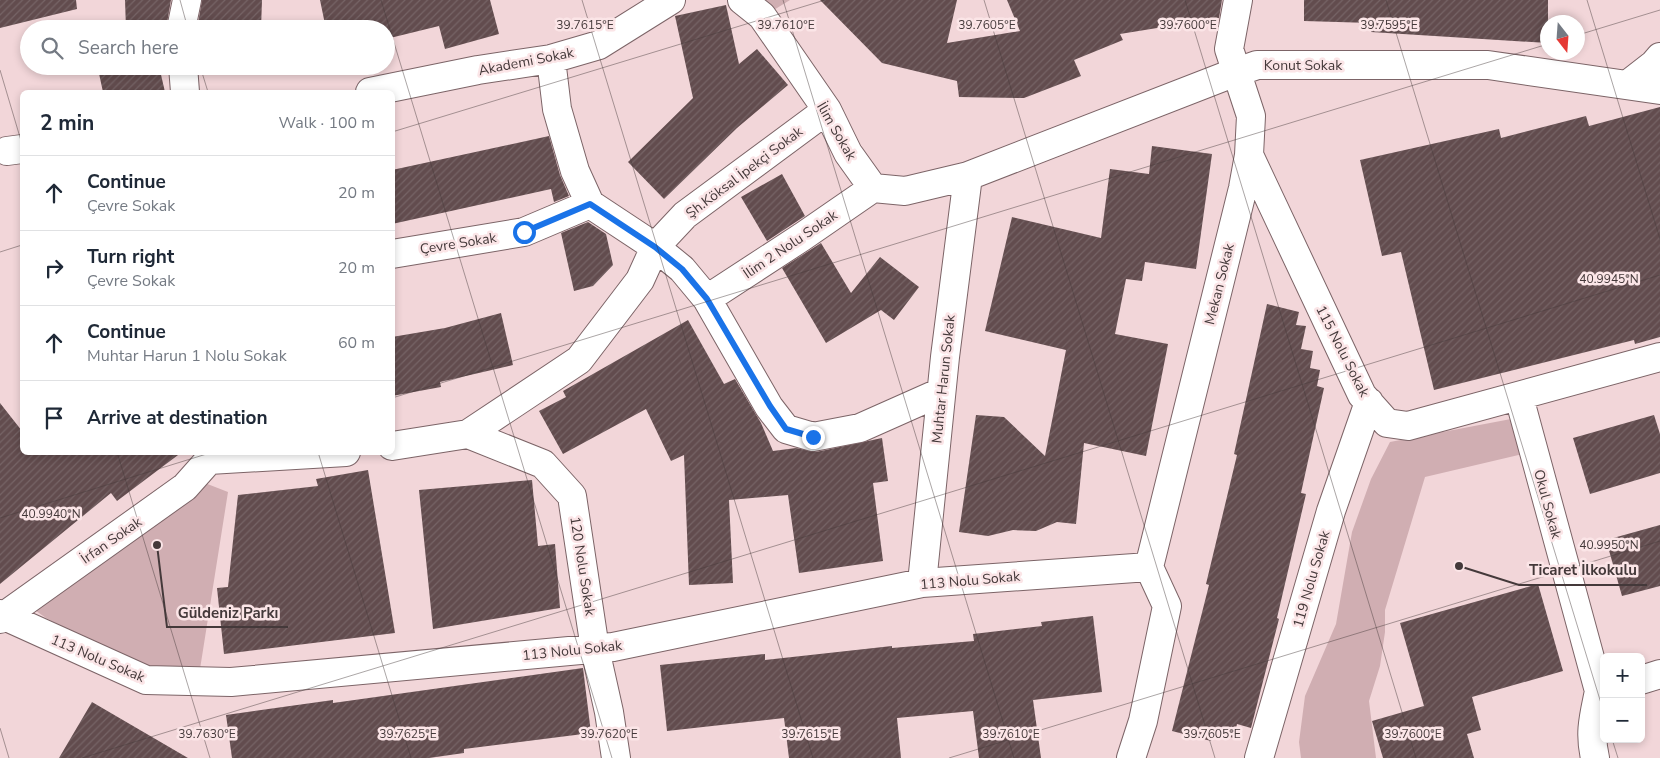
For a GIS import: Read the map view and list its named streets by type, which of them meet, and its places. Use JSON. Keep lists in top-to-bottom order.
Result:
{
  "streets": {
    "street": [
      "Akademi Sokak",
      "Konut Sokak",
      "İlim Sokak",
      "Şh.Köksal İpekçi Sokak",
      "Çevre Sokak",
      "İlim 2 Nolu Sokak",
      "Mekan Sokak",
      "115 Nolu Sokak",
      "Muhtar Harun Sokak",
      "Okul Sokak",
      "İrfan Sokak",
      "120 Nolu Sokak",
      "119 Nolu Sokak",
      "113 Nolu Sokak"
    ]
  },
  "crossings": [
    ["Konut Sokak", "Mekan Sokak"],
    ["Konut Sokak", "Muhtar Harun Sokak"],
    ["İlim Sokak", "Şh.Köksal İpekçi Sokak"],
    ["İlim Sokak", "İlim 2 Nolu Sokak"],
    ["Şh.Köksal İpekçi Sokak", "120 Nolu Sokak"],
    ["Mekan Sokak", "115 Nolu Sokak"],
    ["Mekan Sokak", "113 Nolu Sokak"],
    ["115 Nolu Sokak", "Okul Sokak"],
    ["115 Nolu Sokak", "119 Nolu Sokak"],
    ["Muhtar Harun Sokak", "113 Nolu Sokak"],
    ["İrfan Sokak", "113 Nolu Sokak"],
    ["120 Nolu Sokak", "113 Nolu Sokak"]
  ],
  "places": ["Güldeniz Parkı", "Ticaret İlkokulu"],
  "north": "bottom",
  "page": {
    "search": "Search here",
    "heading": ["2 min", "Walk · 100 m"],
    "list": [
      ["Continue", "Çevre Sokak", "20 m"],
      ["Turn right", "Çevre Sokak", "20 m"],
      ["Continue", "Muhtar Harun 1 Nolu Sokak", "60 m"],
      "Arrive at destination"
    ],
    "map_buttons": ["+", "−"]
  },
  "coordinates": [
    "39.7615°E",
    "39.7610°E",
    "39.7605°E",
    "39.7600°E",
    "39.7595°E",
    "40.9945°N",
    "40.9940°N",
    "40.9950°N",
    "39.7630°E",
    "39.7625°E",
    "39.7620°E"
  ]
}
